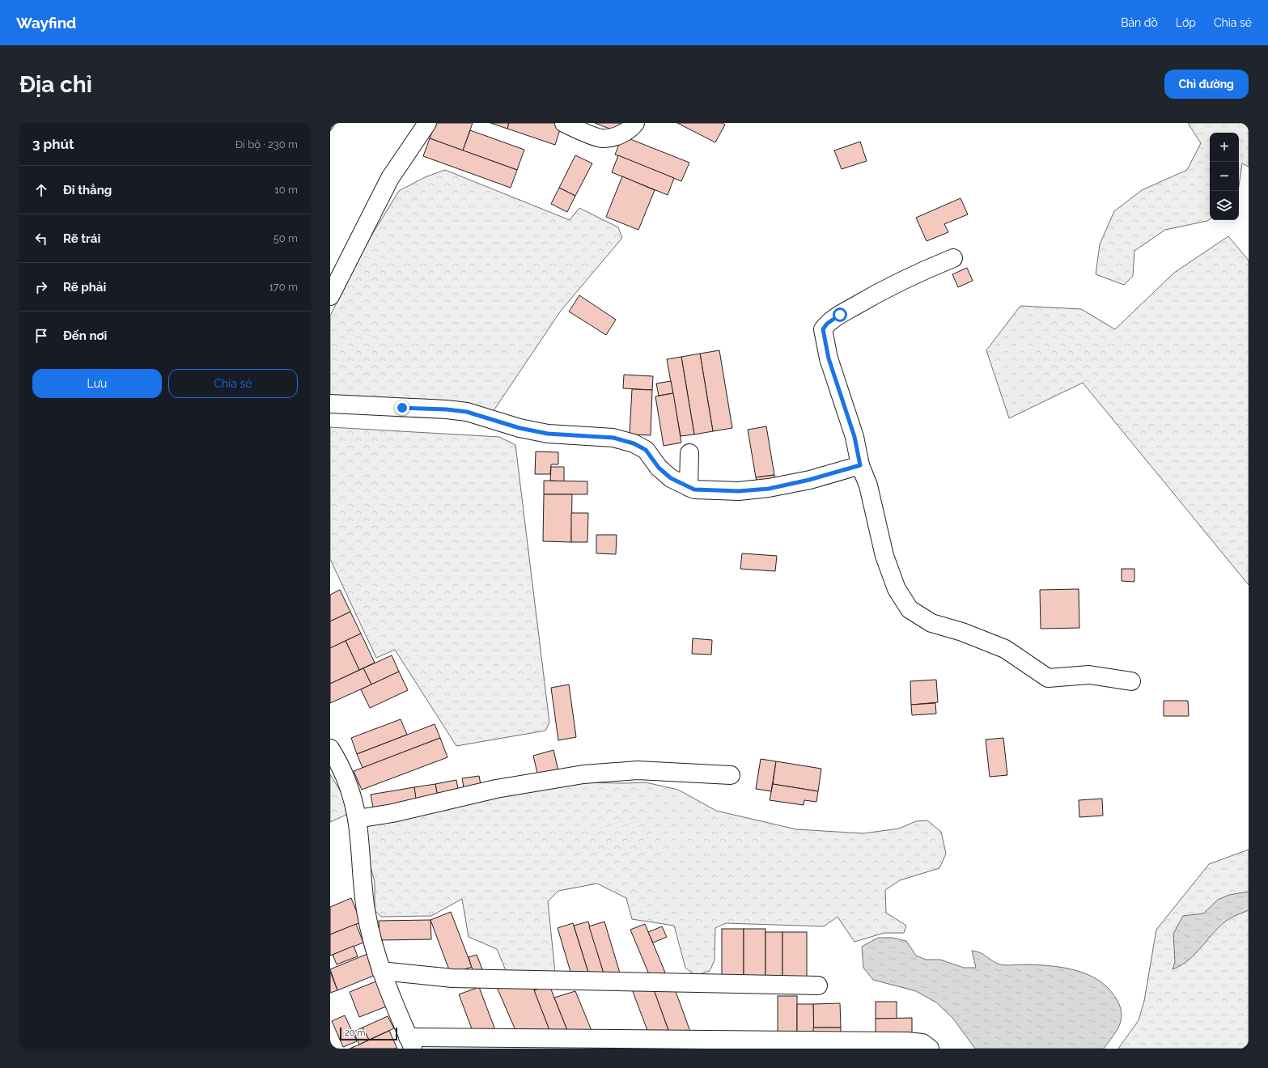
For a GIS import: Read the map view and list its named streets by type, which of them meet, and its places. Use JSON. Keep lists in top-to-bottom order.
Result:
{
  "scale_bar": "20 m",
  "page": {
    "header": "Wayfind",
    "nav": ["Bản đồ", "Lớp", "Chia sẻ"],
    "buttons": [
      "Chỉ đường",
      ["Lưu", "Chia sẻ"]
    ],
    "title": "Địa chỉ",
    "heading": ["3 phút", "Đi bộ · 230 m"],
    "map_buttons": ["+", "−"],
    "list": [
      ["Đi thẳng", "10 m"],
      ["Rẽ trái", "50 m"],
      ["Rẽ phải", "170 m"],
      "Đến nơi"
    ],
    "scale": "20 m"
  }
}
